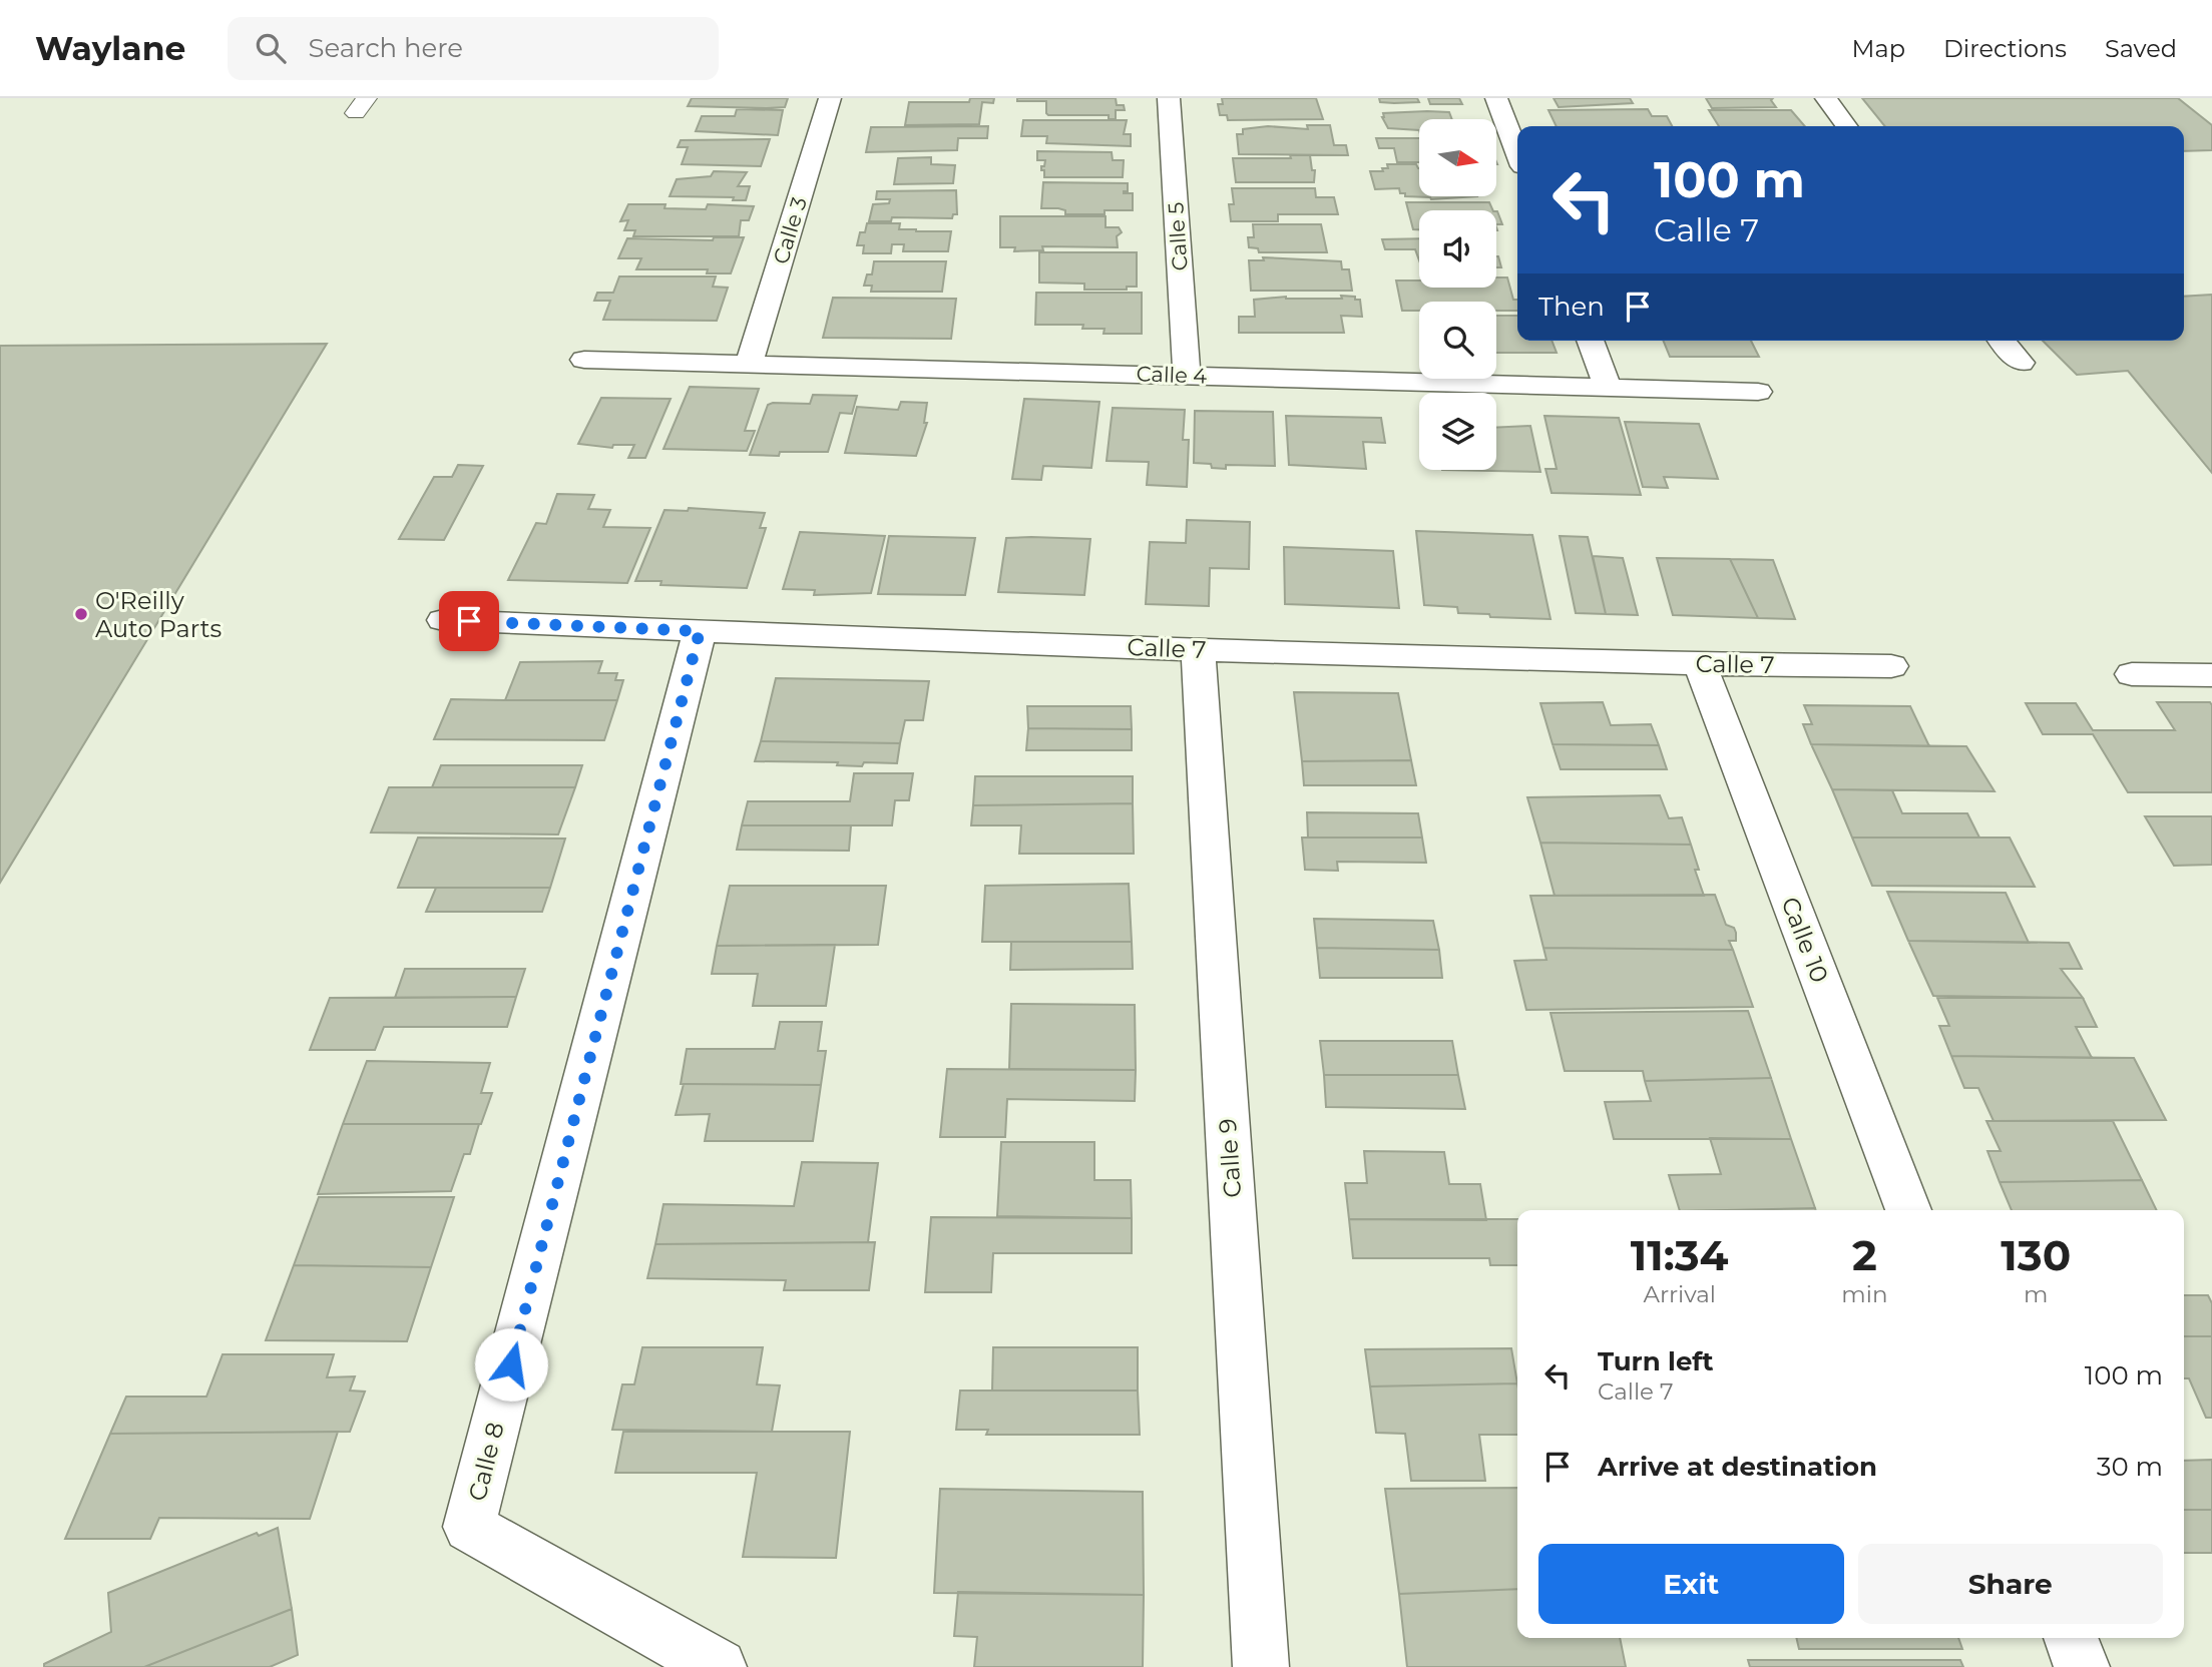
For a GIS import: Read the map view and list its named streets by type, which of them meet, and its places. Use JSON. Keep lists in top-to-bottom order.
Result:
{
  "streets": {
    "street": [
      "Calle 3",
      "Calle 5",
      "Calle 4",
      "Calle 7",
      "Calle 10",
      "Calle 9",
      "Calle 8"
    ]
  },
  "crossings": [
    ["Calle 3", "Calle 4"],
    ["Calle 5", "Calle 4"],
    ["Calle 7", "Calle 10"],
    ["Calle 7", "Calle 9"],
    ["Calle 7", "Calle 8"]
  ],
  "places": ["O'Reilly Auto Parts"],
  "north": "right",
  "page": {
    "header": "Waylane",
    "search": "Search here",
    "nav": ["Map", "Directions", "Saved"],
    "turn": ["100 m", "Calle 7"],
    "then": "Then",
    "eta": [
      "11:34",
      "Arrival",
      "2",
      "min",
      "130",
      "m"
    ],
    "list": [
      {
        "name": "Turn left",
        "note": "Calle 7",
        "value": "100 m"
      },
      {
        "name": "Arrive at destination",
        "value": "30 m"
      }
    ],
    "buttons": ["Exit", "Share"]
  }
}
